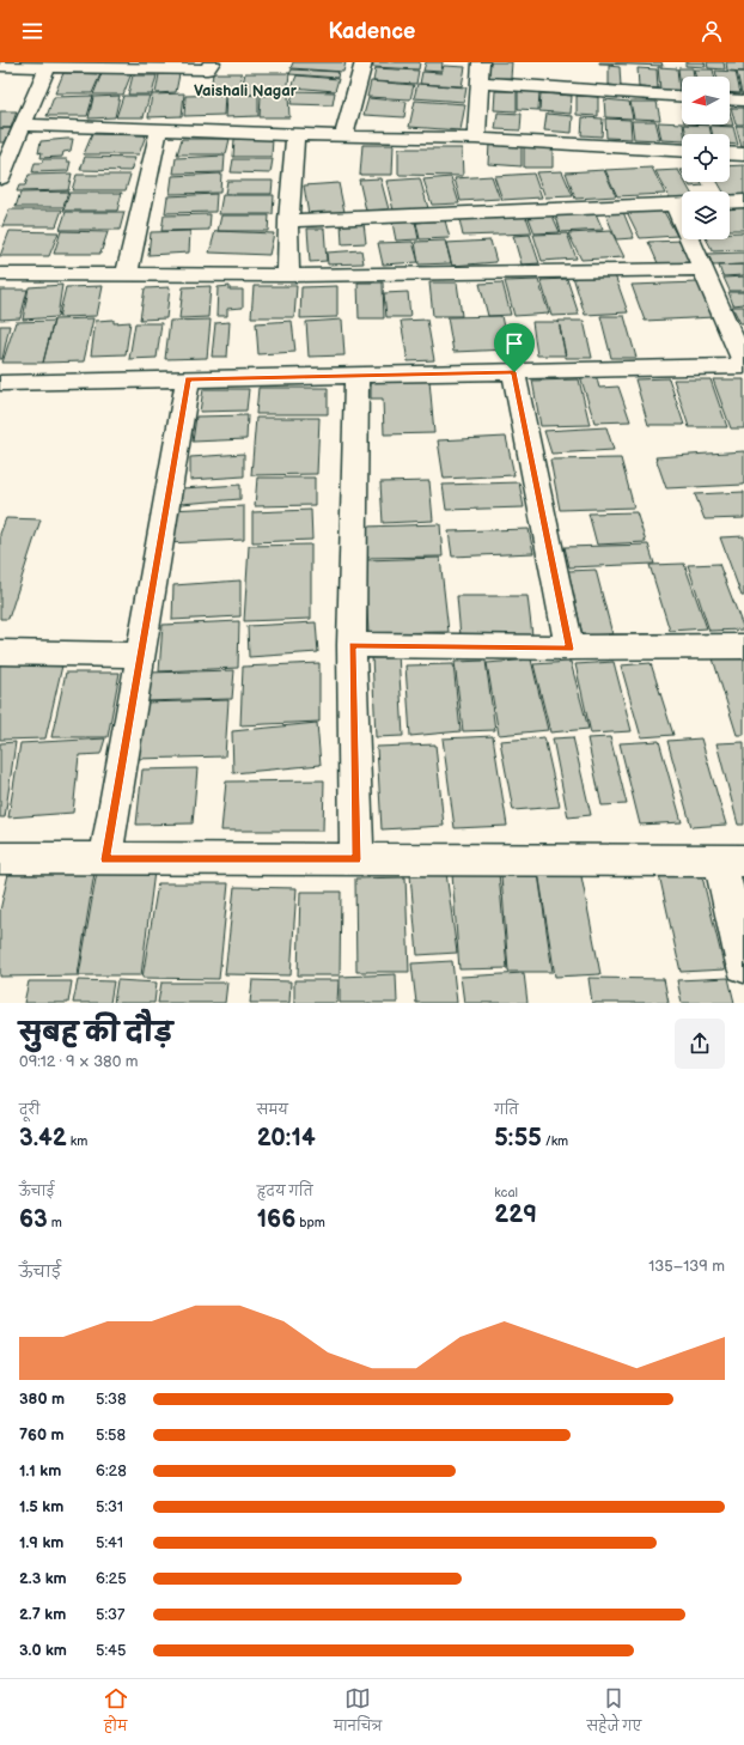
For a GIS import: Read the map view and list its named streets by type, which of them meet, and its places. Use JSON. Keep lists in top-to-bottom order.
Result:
{
  "districts": ["Vaishali Nagar"],
  "north": "left",
  "page": {
    "header": "Kadence",
    "heading": ["सुबह की दौड़", "09:12 · 9 × 380 m"],
    "stats": [
      ["दूरी", "3.42 km"],
      ["समय", "20:14"],
      ["गति", "5:55 /km"],
      ["ऊँचाई", "63 m"],
      ["हृदय गति", "166 bpm"],
      ["kcal", "229"]
    ],
    "chart": ["ऊँचाई", "135–139 m"],
    "list": [
      {
        "name": "380 m",
        "note": "5:38"
      },
      {
        "name": "760 m",
        "note": "5:58"
      },
      {
        "name": "1.1 km",
        "note": "6:28"
      },
      {
        "name": "1.5 km",
        "note": "5:31"
      },
      {
        "name": "1.9 km",
        "note": "5:41"
      },
      {
        "name": "2.3 km",
        "note": "6:25"
      },
      {
        "name": "2.7 km",
        "note": "5:37"
      },
      {
        "name": "3.0 km",
        "note": "5:45"
      }
    ],
    "tabs": ["होम", "मानचित्र", "सहेजे गए"]
  }
}
